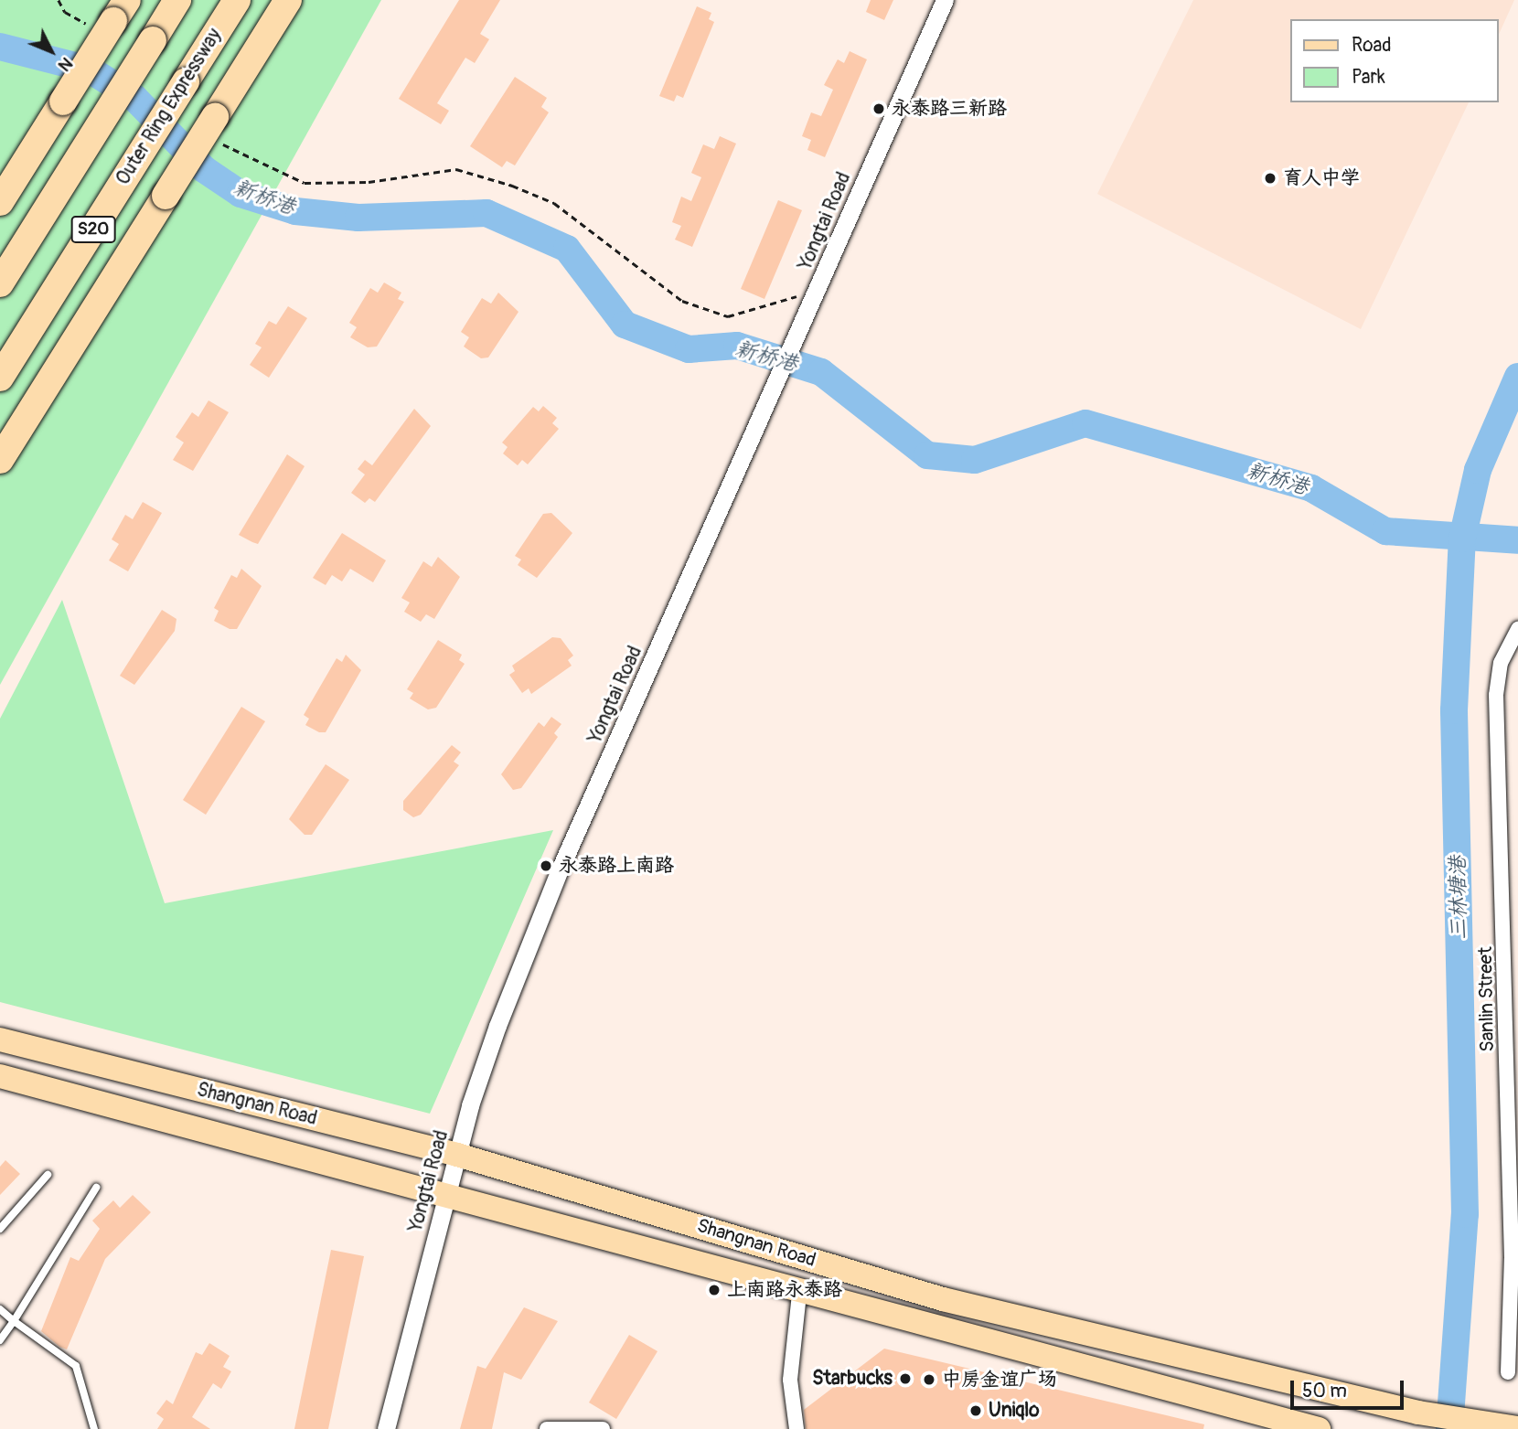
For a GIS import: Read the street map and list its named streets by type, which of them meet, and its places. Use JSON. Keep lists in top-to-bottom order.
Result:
{
  "streets": {
    "highway": ["Outer Ring Expressway", "S20"],
    "main road": ["Shangnan Road"],
    "street": ["Yongtai Road", "Sanlin Street"]
  },
  "crossings": [
    ["Yongtai Road", "Shangnan Road"]
  ],
  "water": ["新桥港", "三林塘港"],
  "places": [
    "永泰路三新路",
    "育人中学",
    "永泰路上南路",
    "上南路永泰路",
    "Starbucks",
    "中房金谊广场",
    "Uniqlo"
  ],
  "legend": ["Road", "Park"],
  "scale_bar": "50 m",
  "north": "bottom right"
}
